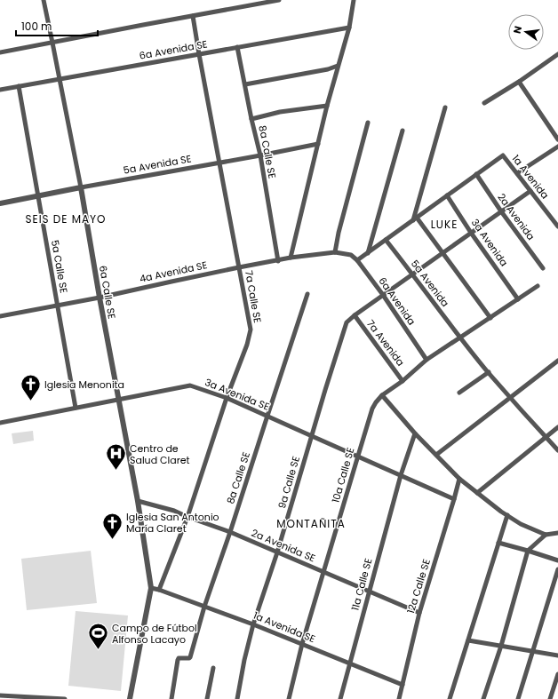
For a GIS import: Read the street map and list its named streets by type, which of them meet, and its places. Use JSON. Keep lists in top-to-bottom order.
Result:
{
  "streets": {
    "street": [
      "6a Avenida SE",
      "8a Calle SE",
      "5a Avenida SE",
      "1a Avenida",
      "2a Avenida",
      "3a Avenida",
      "5a Calle SE",
      "4a Avenida SE",
      "5a Avenida",
      "6a Calle SE",
      "7a Calle SE",
      "6a Avenida",
      "7a Avenida",
      "3a Avenida SE",
      "10a Calle SE",
      "9a Calle SE",
      "2a Avenida SE",
      "11a Calle SE",
      "12a Calle SE",
      "1a Avenida SE"
    ]
  },
  "crossings": [
    ["6a Avenida SE", "8a Calle SE"],
    ["6a Avenida SE", "5a Calle SE"],
    ["6a Avenida SE", "6a Calle SE"],
    ["6a Avenida SE", "7a Calle SE"],
    ["8a Calle SE", "5a Avenida SE"],
    ["8a Calle SE", "4a Avenida SE"],
    ["8a Calle SE", "3a Avenida SE"],
    ["8a Calle SE", "2a Avenida SE"],
    ["8a Calle SE", "1a Avenida SE"],
    ["5a Avenida SE", "5a Calle SE"],
    ["5a Avenida SE", "6a Calle SE"],
    ["5a Avenida SE", "7a Calle SE"],
    ["1a Avenida", "2a Avenida"],
    ["1a Avenida", "9a Calle SE"],
    ["2a Avenida", "9a Calle SE"],
    ["3a Avenida", "10a Calle SE"],
    ["3a Avenida", "9a Calle SE"],
    ["5a Calle SE", "4a Avenida SE"],
    ["5a Calle SE", "3a Avenida SE"],
    ["4a Avenida SE", "6a Calle SE"],
    ["4a Avenida SE", "7a Calle SE"],
    ["4a Avenida SE", "6a Avenida"],
    ["5a Avenida", "10a Calle SE"],
    ["5a Avenida", "9a Calle SE"],
    ["6a Calle SE", "3a Avenida SE"],
    ["6a Calle SE", "2a Avenida SE"],
    ["6a Calle SE", "1a Avenida SE"],
    ["7a Calle SE", "3a Avenida SE"],
    ["7a Calle SE", "2a Avenida SE"],
    ["7a Calle SE", "1a Avenida SE"],
    ["6a Avenida", "10a Calle SE"],
    ["6a Avenida", "9a Calle SE"],
    ["7a Avenida", "10a Calle SE"],
    ["7a Avenida", "9a Calle SE"],
    ["3a Avenida SE", "10a Calle SE"],
    ["3a Avenida SE", "9a Calle SE"],
    ["3a Avenida SE", "11a Calle SE"],
    ["3a Avenida SE", "12a Calle SE"],
    ["10a Calle SE", "2a Avenida SE"],
    ["10a Calle SE", "1a Avenida SE"],
    ["9a Calle SE", "2a Avenida SE"],
    ["9a Calle SE", "1a Avenida SE"],
    ["2a Avenida SE", "11a Calle SE"],
    ["2a Avenida SE", "12a Calle SE"],
    ["11a Calle SE", "1a Avenida SE"],
    ["12a Calle SE", "1a Avenida SE"]
  ],
  "districts": ["SEIS DE MAYO", "LUKE", "MONTAÑITA"],
  "places": {
    "church": ["Iglesia Menonita", "Iglesia San Antonio María Claret"],
    "hospital": ["Centro de Salud Claret"],
    "sports": ["Campo de Fútbol Alfonso Lacayo"]
  },
  "scale_bar": "100 m",
  "north": "left"
}
